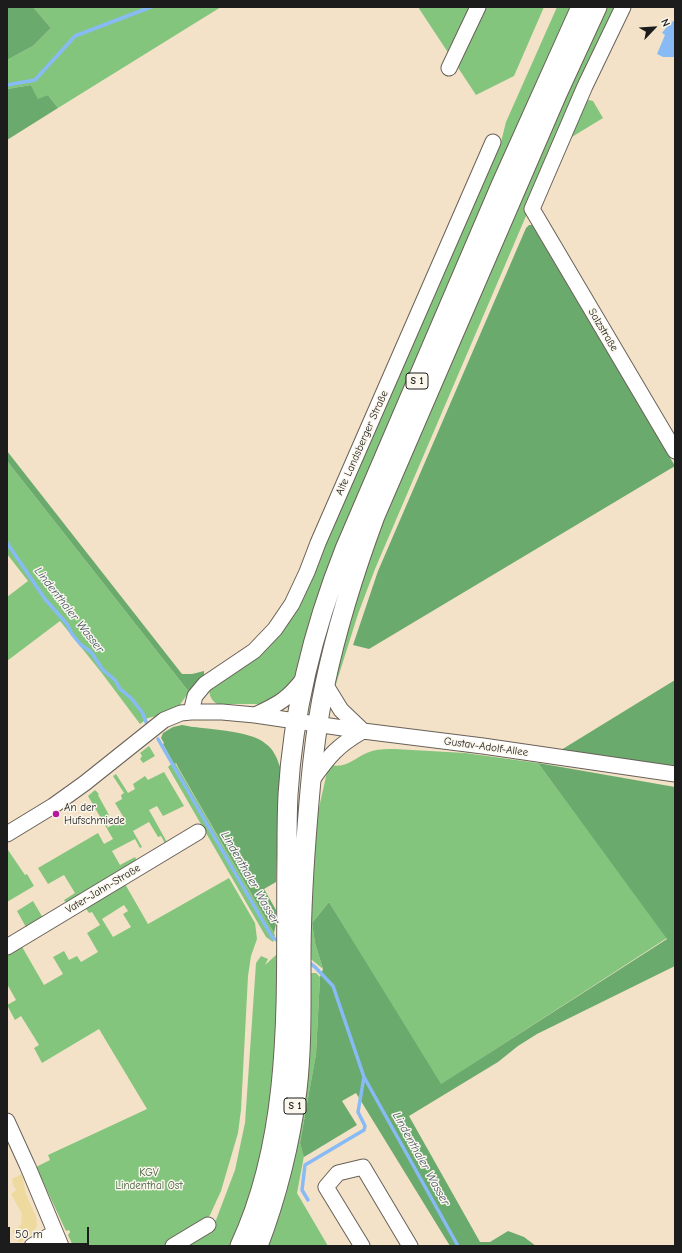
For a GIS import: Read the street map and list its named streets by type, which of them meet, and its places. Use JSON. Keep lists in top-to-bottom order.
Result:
{
  "streets": {
    "main road": ["S 1"],
    "street": [
      "Salzstraße",
      "Alte Landsberger Straße",
      "Gustav-Adolf-Allee",
      "Vater-Jahn-Straße"
    ]
  },
  "crossings": [
    ["S 1", "Gustav-Adolf-Allee"]
  ],
  "water": ["Lindenthaler Wasser"],
  "parks": ["KGV Lindenthal Ost"],
  "places": ["An der Hufschmiede"],
  "scale_bar": "50 m",
  "north": "top right"
}
